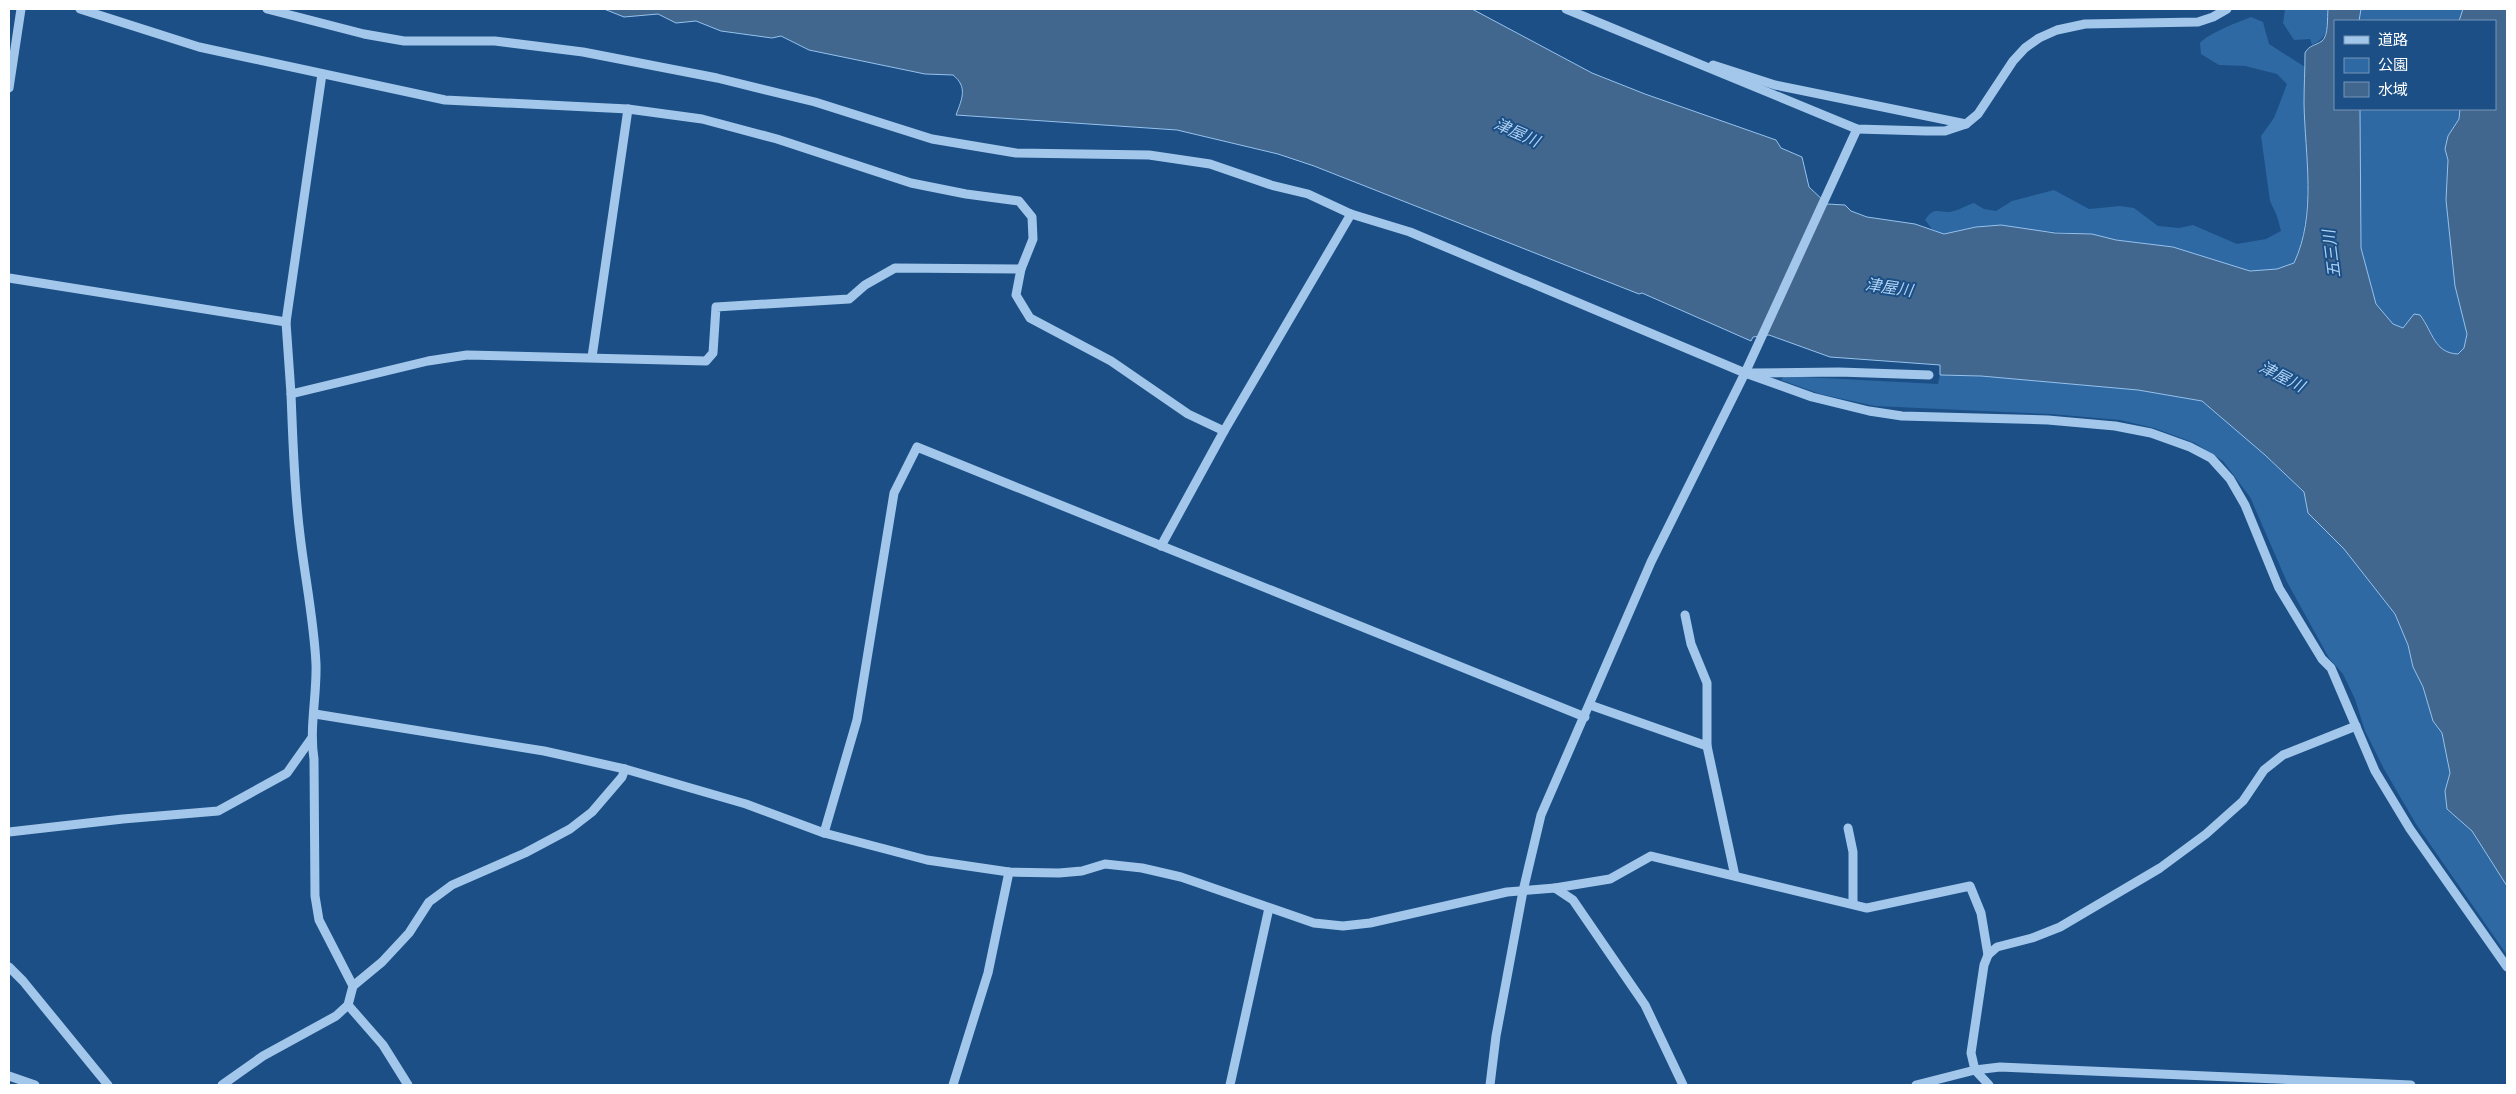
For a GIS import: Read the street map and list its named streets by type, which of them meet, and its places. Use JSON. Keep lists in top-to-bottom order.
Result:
{
  "water": ["津屋川", "五三川"],
  "legend": ["道路", "公園", "水域"]
}
